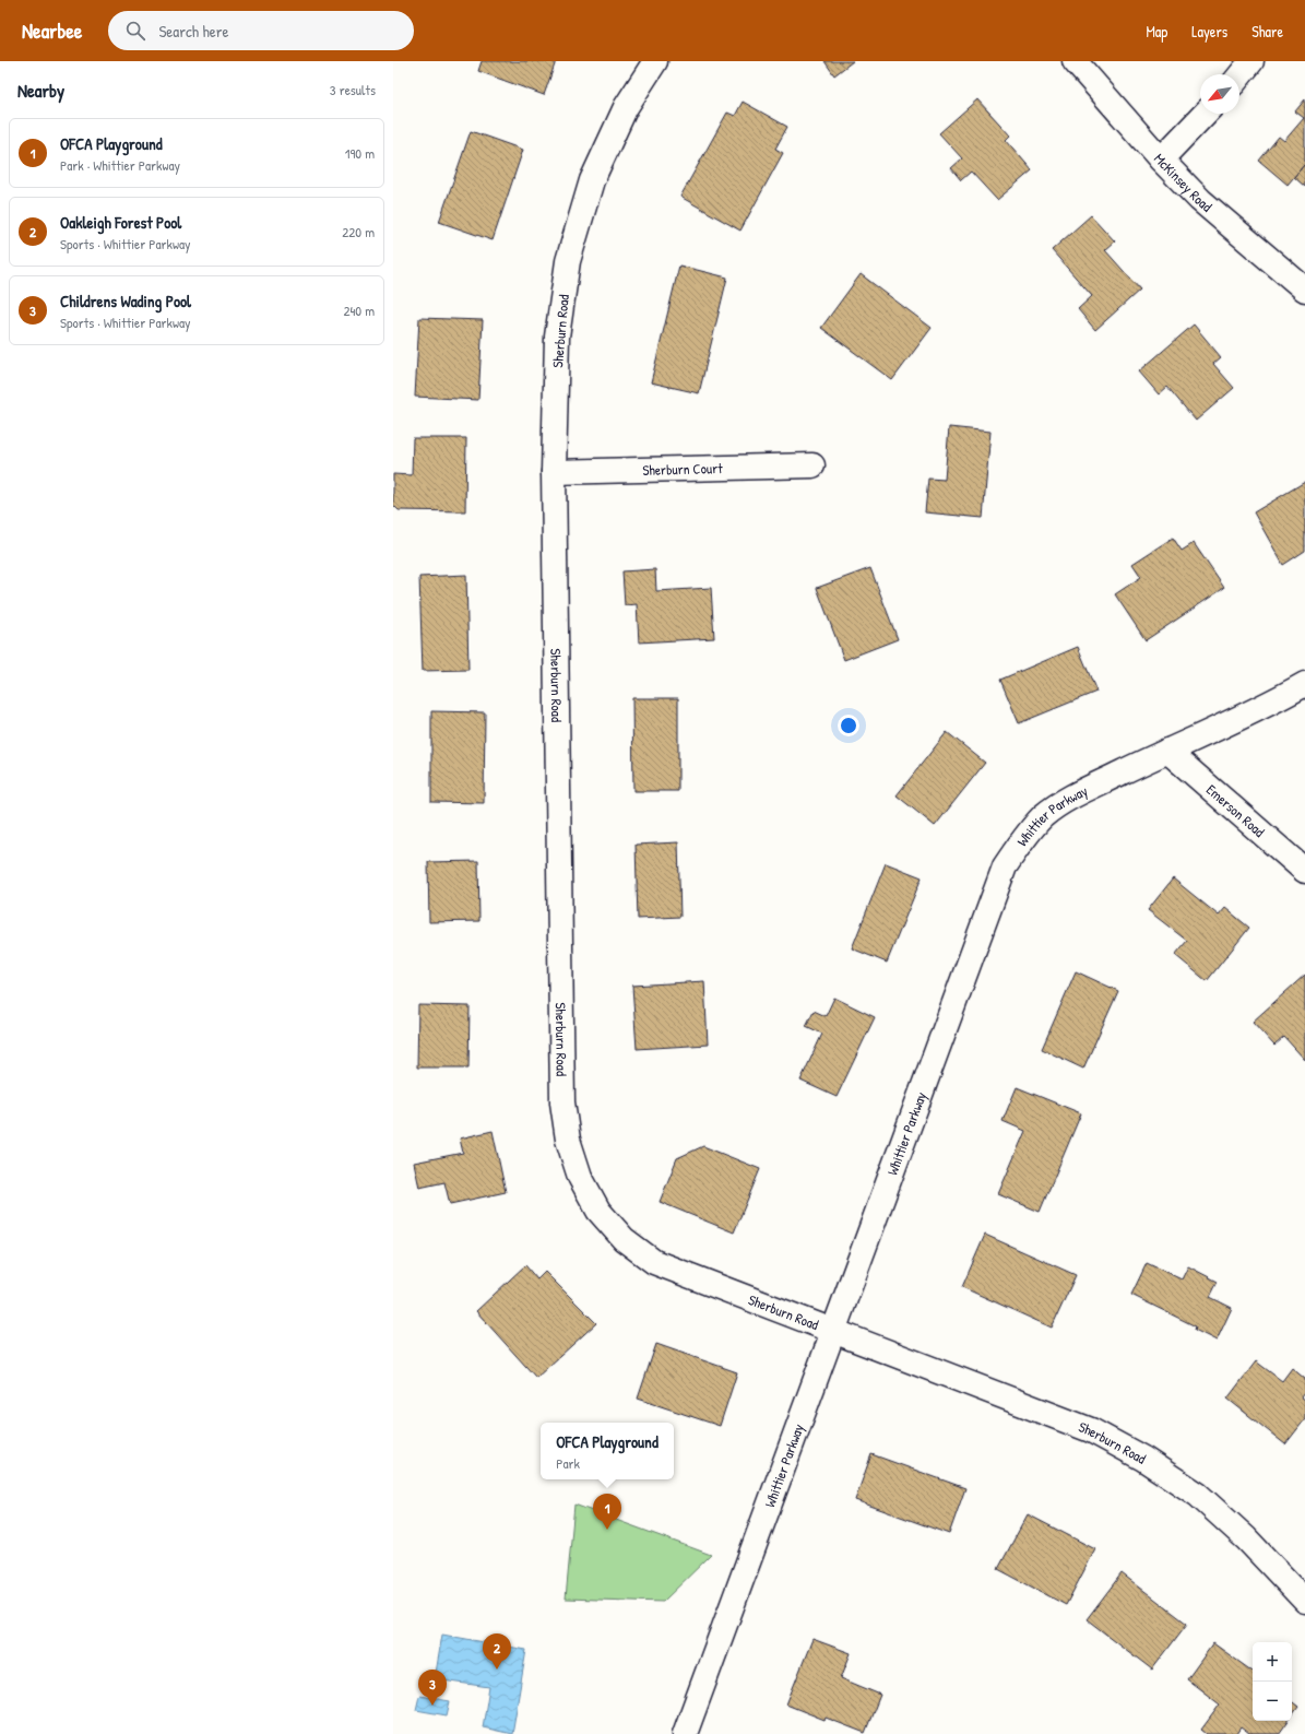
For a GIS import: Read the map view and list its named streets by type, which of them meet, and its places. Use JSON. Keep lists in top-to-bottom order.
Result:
{
  "streets": {
    "street": [
      "McKinsey Road",
      "Sherburn Road",
      "Sherburn Court",
      "Emerson Road",
      "Whittier Parkway"
    ]
  },
  "crossings": [
    ["Sherburn Road", "Sherburn Court"],
    ["Sherburn Road", "Whittier Parkway"],
    ["Emerson Road", "Whittier Parkway"]
  ],
  "north": "bottom left",
  "page": {
    "header": "Nearbee",
    "search": "Search here",
    "nav": ["Map", "Layers", "Share"],
    "heading": ["Nearby", "3 results"],
    "list": [
      {
        "mark": "1",
        "name": "OFCA Playground",
        "note": "Park · Whittier Parkway",
        "value": "190 m"
      },
      {
        "mark": "2",
        "name": "Oakleigh Forest Pool",
        "note": "Sports · Whittier Parkway",
        "value": "220 m"
      },
      {
        "mark": "3",
        "name": "Childrens Wading Pool",
        "note": "Sports · Whittier Parkway",
        "value": "240 m"
      }
    ],
    "popup": ["OFCA Playground", "Park"],
    "pins": ["1", "2", "3"],
    "map_buttons": ["+", "−"]
  }
}
